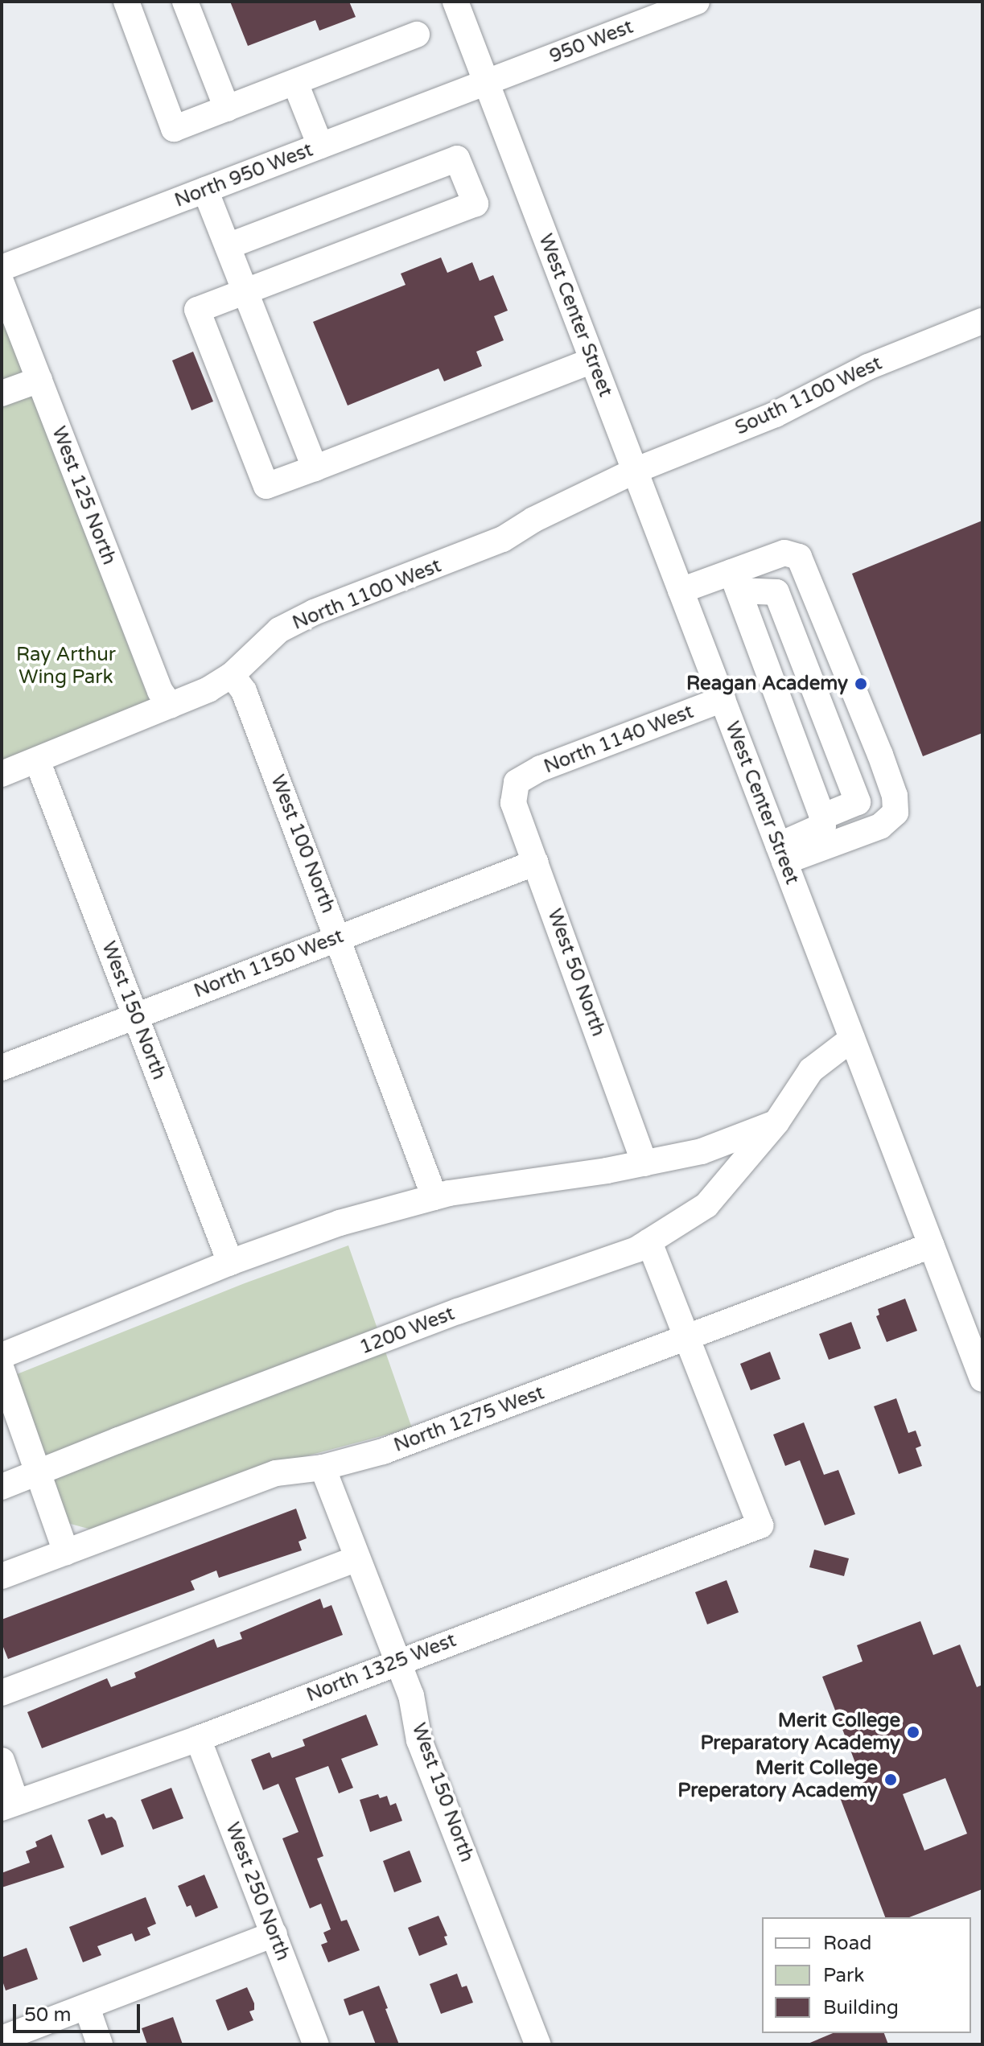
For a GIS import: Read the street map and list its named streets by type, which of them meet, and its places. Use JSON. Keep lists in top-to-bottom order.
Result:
{
  "streets": {
    "street": [
      "950 West",
      "North 950 West",
      "West Center Street",
      "South 1100 West",
      "West 125 North",
      "North 1100 West",
      "North 1140 West",
      "West 100 North",
      "North 1150 West",
      "West 50 North",
      "West 150 North",
      "1200 West",
      "North 1275 West",
      "North 1325 West",
      "West 250 North"
    ]
  },
  "crossings": [
    ["950 West", "North 950 West"],
    ["950 West", "West Center Street"],
    ["North 950 West", "West Center Street"],
    ["West Center Street", "South 1100 West"],
    ["West Center Street", "North 1100 West"],
    ["West Center Street", "North 1140 West"],
    ["West Center Street", "1200 West"],
    ["West Center Street", "North 1275 West"],
    ["South 1100 West", "North 1100 West"],
    ["West 125 North", "North 1100 West"],
    ["North 1100 West", "West 100 North"],
    ["North 1100 West", "West 150 North"],
    ["North 1140 West", "West 50 North"],
    ["West 100 North", "North 1150 West"],
    ["North 1150 West", "West 50 North"],
    ["North 1150 West", "West 150 North"],
    ["West 150 North", "North 1275 West"],
    ["West 150 North", "North 1325 West"],
    ["North 1275 West", "North 1325 West"],
    ["North 1325 West", "West 250 North"]
  ],
  "parks": ["Ray Arthur Wing Park"],
  "places": ["Reagan Academy", "Merit College Preparatory Academy", "Merit College Preperatory Academy"],
  "legend": ["Road", "Park", "Building"],
  "scale_bar": "50 m"
}
